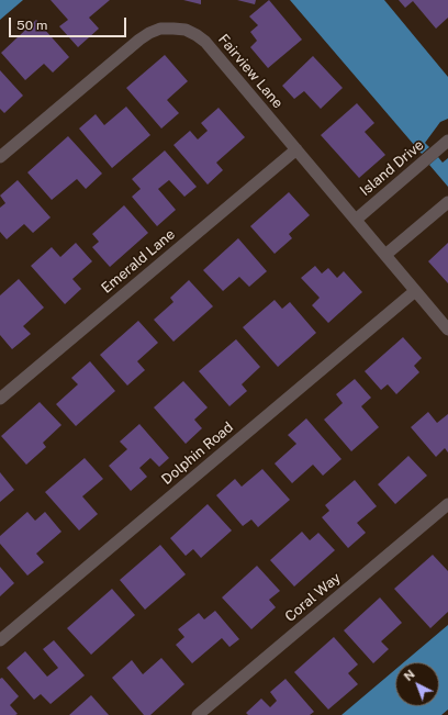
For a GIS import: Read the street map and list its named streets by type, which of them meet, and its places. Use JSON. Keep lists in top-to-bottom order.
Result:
{
  "streets": {
    "street": [
      "Fairview Lane",
      "Island Drive",
      "Emerald Lane",
      "Dolphin Road",
      "Coral Way"
    ]
  },
  "crossings": [
    ["Fairview Lane", "Island Drive"],
    ["Fairview Lane", "Emerald Lane"]
  ],
  "scale_bar": "50 m",
  "north": "top left"
}
